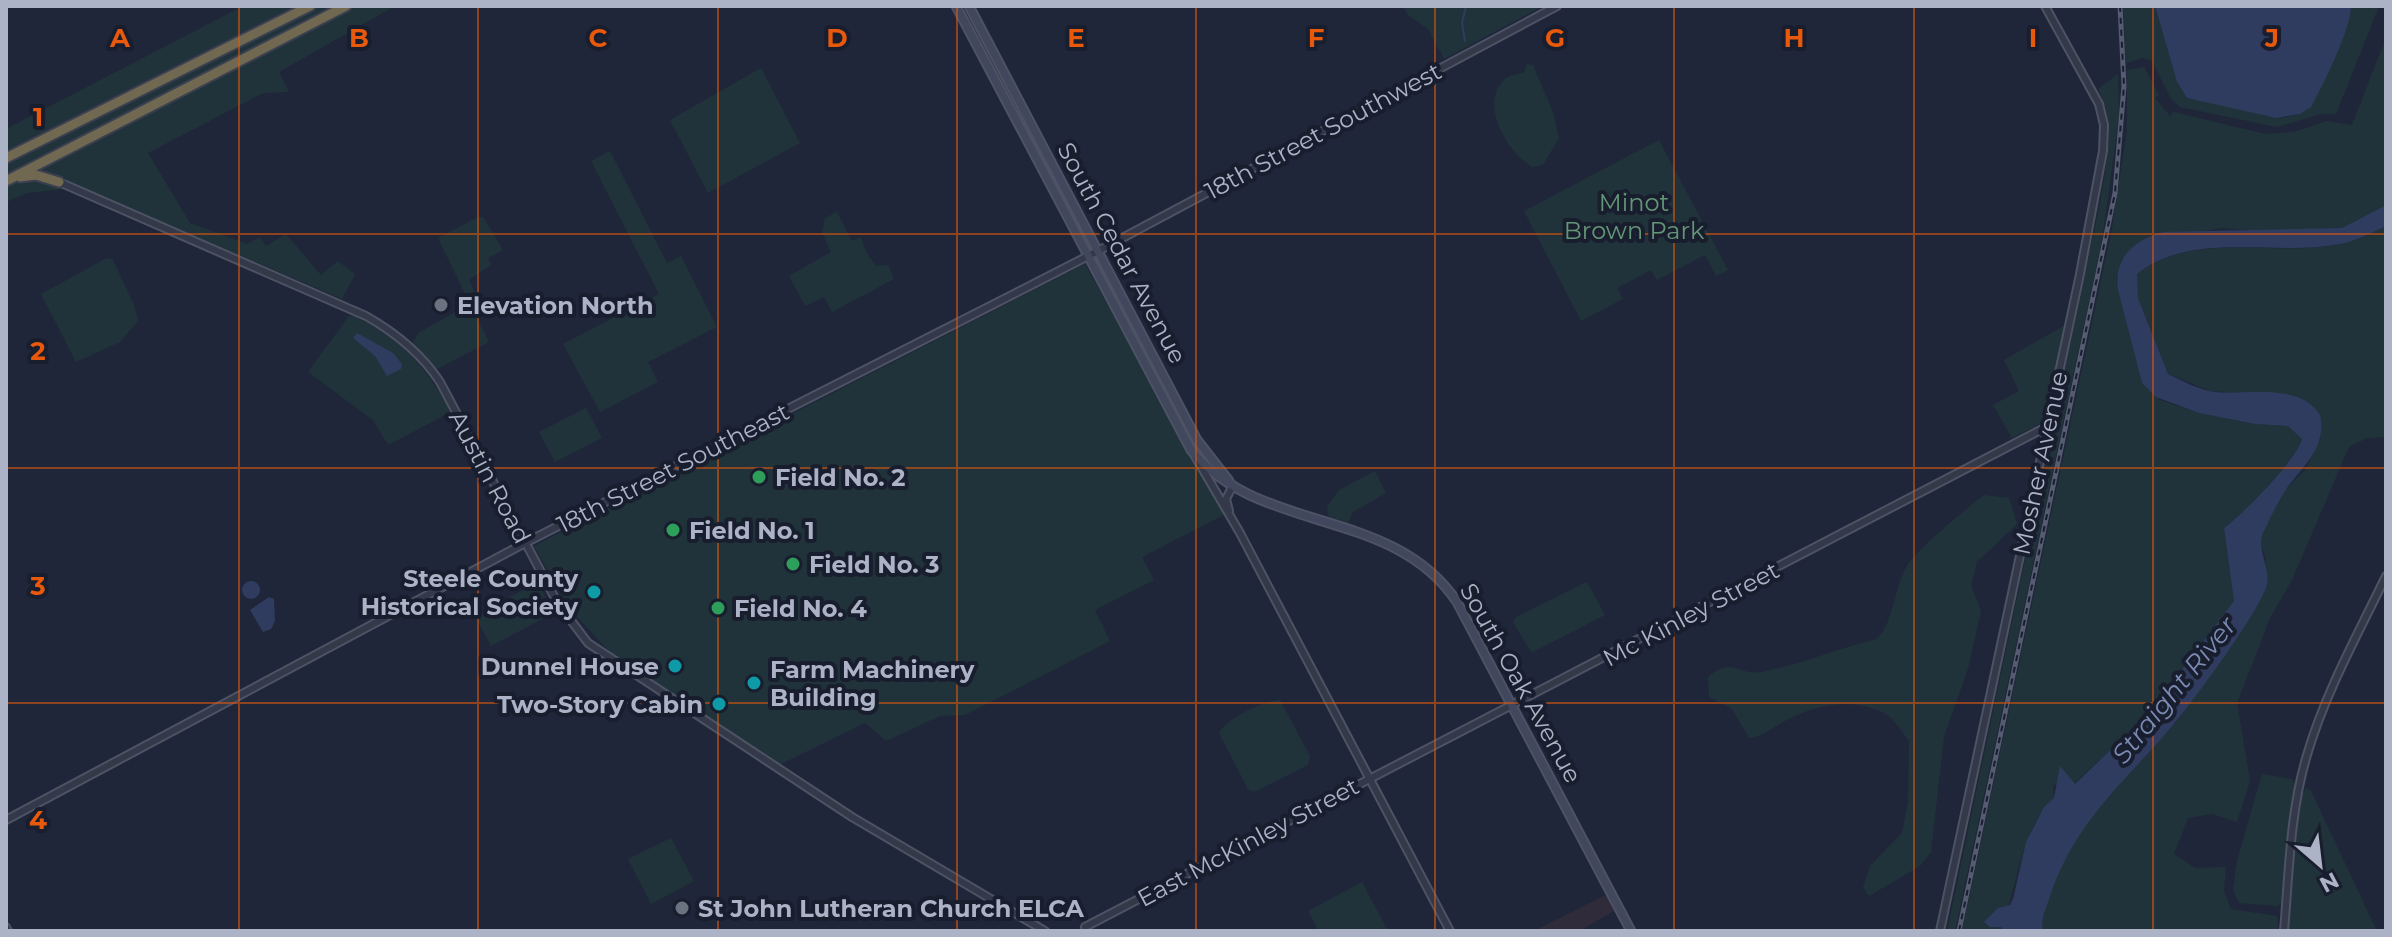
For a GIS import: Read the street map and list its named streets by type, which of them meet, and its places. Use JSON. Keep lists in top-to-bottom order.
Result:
{
  "streets": {
    "main road": ["South Cedar Avenue", "South Oak Avenue"],
    "street": [
      "18th Street Southwest",
      "Mosher Avenue",
      "18th Street Southeast",
      "Austin Road",
      "Mc Kinley Street",
      "East McKinley Street"
    ]
  },
  "crossings": [
    ["18th Street Southwest", "South Cedar Avenue"],
    ["18th Street Southwest", "18th Street Southeast"],
    ["South Cedar Avenue", "18th Street Southeast"],
    ["South Cedar Avenue", "Mc Kinley Street"],
    ["South Cedar Avenue", "South Oak Avenue"],
    ["South Cedar Avenue", "East McKinley Street"],
    ["Mosher Avenue", "Mc Kinley Street"],
    ["18th Street Southeast", "Austin Road"],
    ["Mc Kinley Street", "South Oak Avenue"],
    ["Mc Kinley Street", "East McKinley Street"]
  ],
  "water": ["Straight River"],
  "parks": ["Minot Brown Park"],
  "places": [
    "Elevation North",
    "Field No. 2",
    "Field No. 1",
    "Field No. 3",
    "Steele County Historical Society",
    "Field No. 4",
    "Dunnel House",
    "Farm Machinery Building",
    "Two-Story Cabin",
    "St John Lutheran Church ELCA"
  ],
  "north": "bottom right",
  "grid": {
    "columns": [
      "A",
      "B",
      "C",
      "D",
      "E",
      "F",
      "G",
      "H",
      "I",
      "J"
    ],
    "rows": [
      "1",
      "2",
      "3",
      "4"
    ]
  }
}
